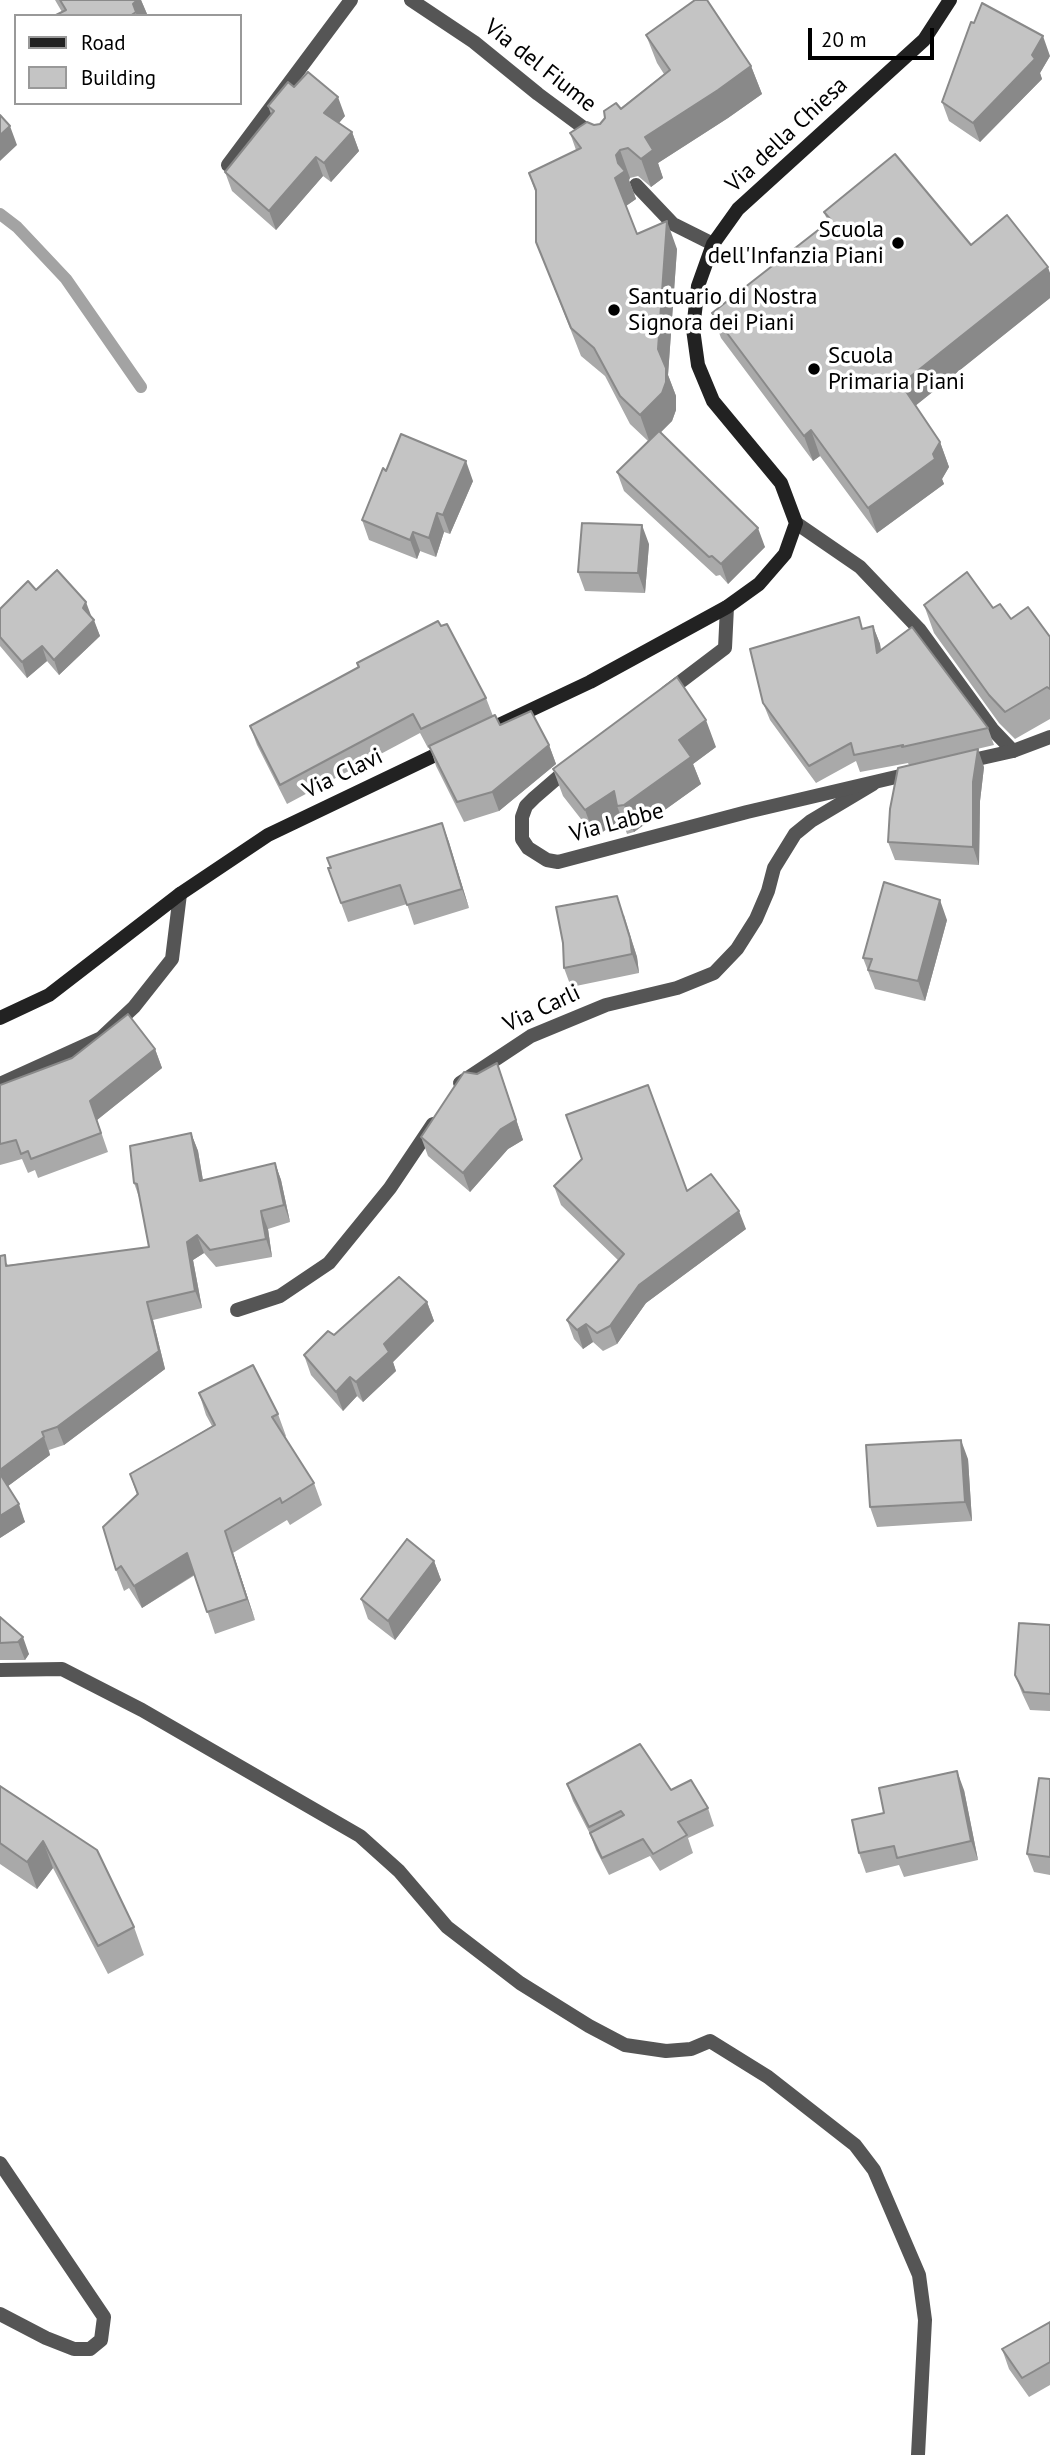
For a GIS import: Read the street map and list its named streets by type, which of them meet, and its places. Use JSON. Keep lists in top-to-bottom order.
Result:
{
  "streets": {
    "main road": ["Via della Chiesa", "Via Clavi"],
    "street": ["Via del Fiume", "Via Labbe", "Via Carli"]
  },
  "crossings": [
    ["Via della Chiesa", "Via Clavi"],
    ["Via Labbe", "Via Carli"]
  ],
  "places": ["Scuola dell'Infanzia Piani", "Santuario di Nostra Signora dei Piani", "Scuola Primaria Piani"],
  "legend": ["Road", "Building"],
  "scale_bar": "20 m"
}
